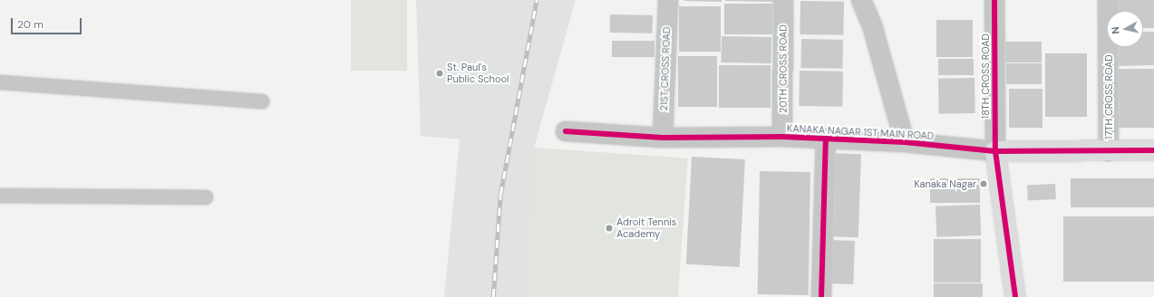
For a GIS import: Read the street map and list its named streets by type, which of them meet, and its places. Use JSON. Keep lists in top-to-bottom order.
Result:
{
  "streets": {
    "street": [
      "21ST CROSS ROAD",
      "20TH CROSS ROAD",
      "18TH CROSS ROAD",
      "17TH CROSS ROAD",
      "KANAKA NAGAR 1ST MAIN ROAD"
    ]
  },
  "crossings": [
    ["21ST CROSS ROAD", "KANAKA NAGAR 1ST MAIN ROAD"],
    ["20TH CROSS ROAD", "KANAKA NAGAR 1ST MAIN ROAD"],
    ["18TH CROSS ROAD", "KANAKA NAGAR 1ST MAIN ROAD"],
    ["17TH CROSS ROAD", "KANAKA NAGAR 1ST MAIN ROAD"]
  ],
  "places": ["St. Paul's Public School", "Kanaka Nagar", "Adroit Tennis Academy"],
  "scale_bar": "20 m",
  "north": "left"
}
